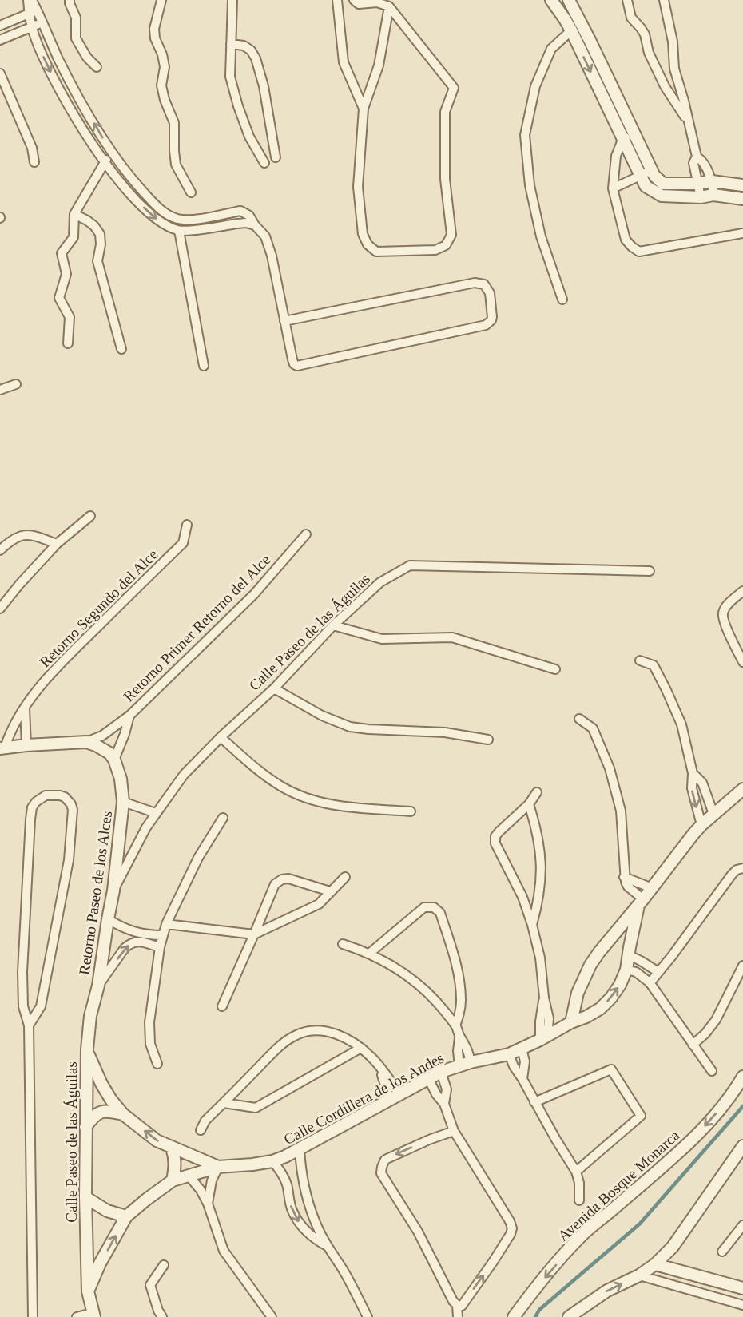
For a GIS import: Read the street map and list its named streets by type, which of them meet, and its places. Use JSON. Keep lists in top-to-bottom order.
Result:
{
  "streets": {
    "street": [
      "Retorno Segundo del Alce",
      "Retorno Primer Retorno del Alce",
      "Calle Paseo de las Águilas",
      "Retorno Paseo de los Alces",
      "Calle Cordillera de los Andes",
      "Avenida Bosque Monarca"
    ]
  },
  "crossings": [
    ["Retorno Primer Retorno del Alce", "Retorno Paseo de los Alces"],
    ["Calle Paseo de las Águilas", "Retorno Paseo de los Alces"],
    ["Calle Paseo de las Águilas", "Calle Cordillera de los Andes"]
  ]
}
